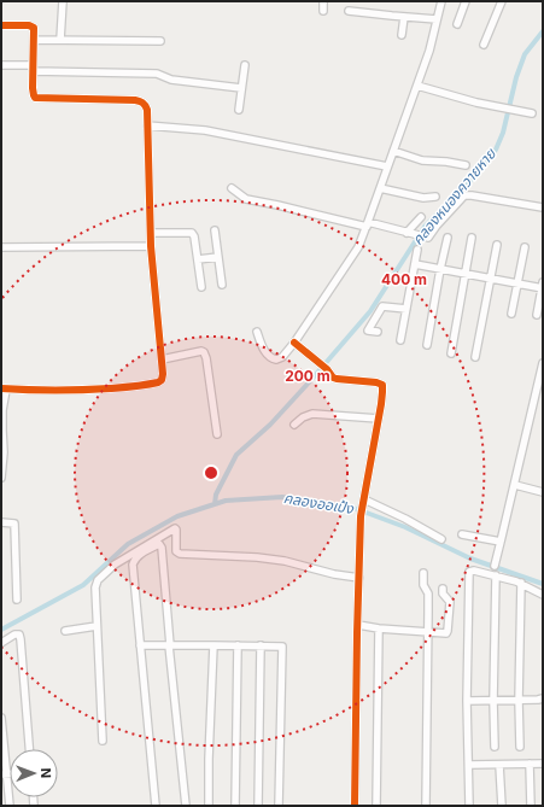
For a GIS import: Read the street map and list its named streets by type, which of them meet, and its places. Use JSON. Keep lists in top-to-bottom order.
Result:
{
  "water": ["คลองหนองควายหาย", "คลองออเป้ง"],
  "north": "right",
  "rings": ["400 m", "200 m"]
}
